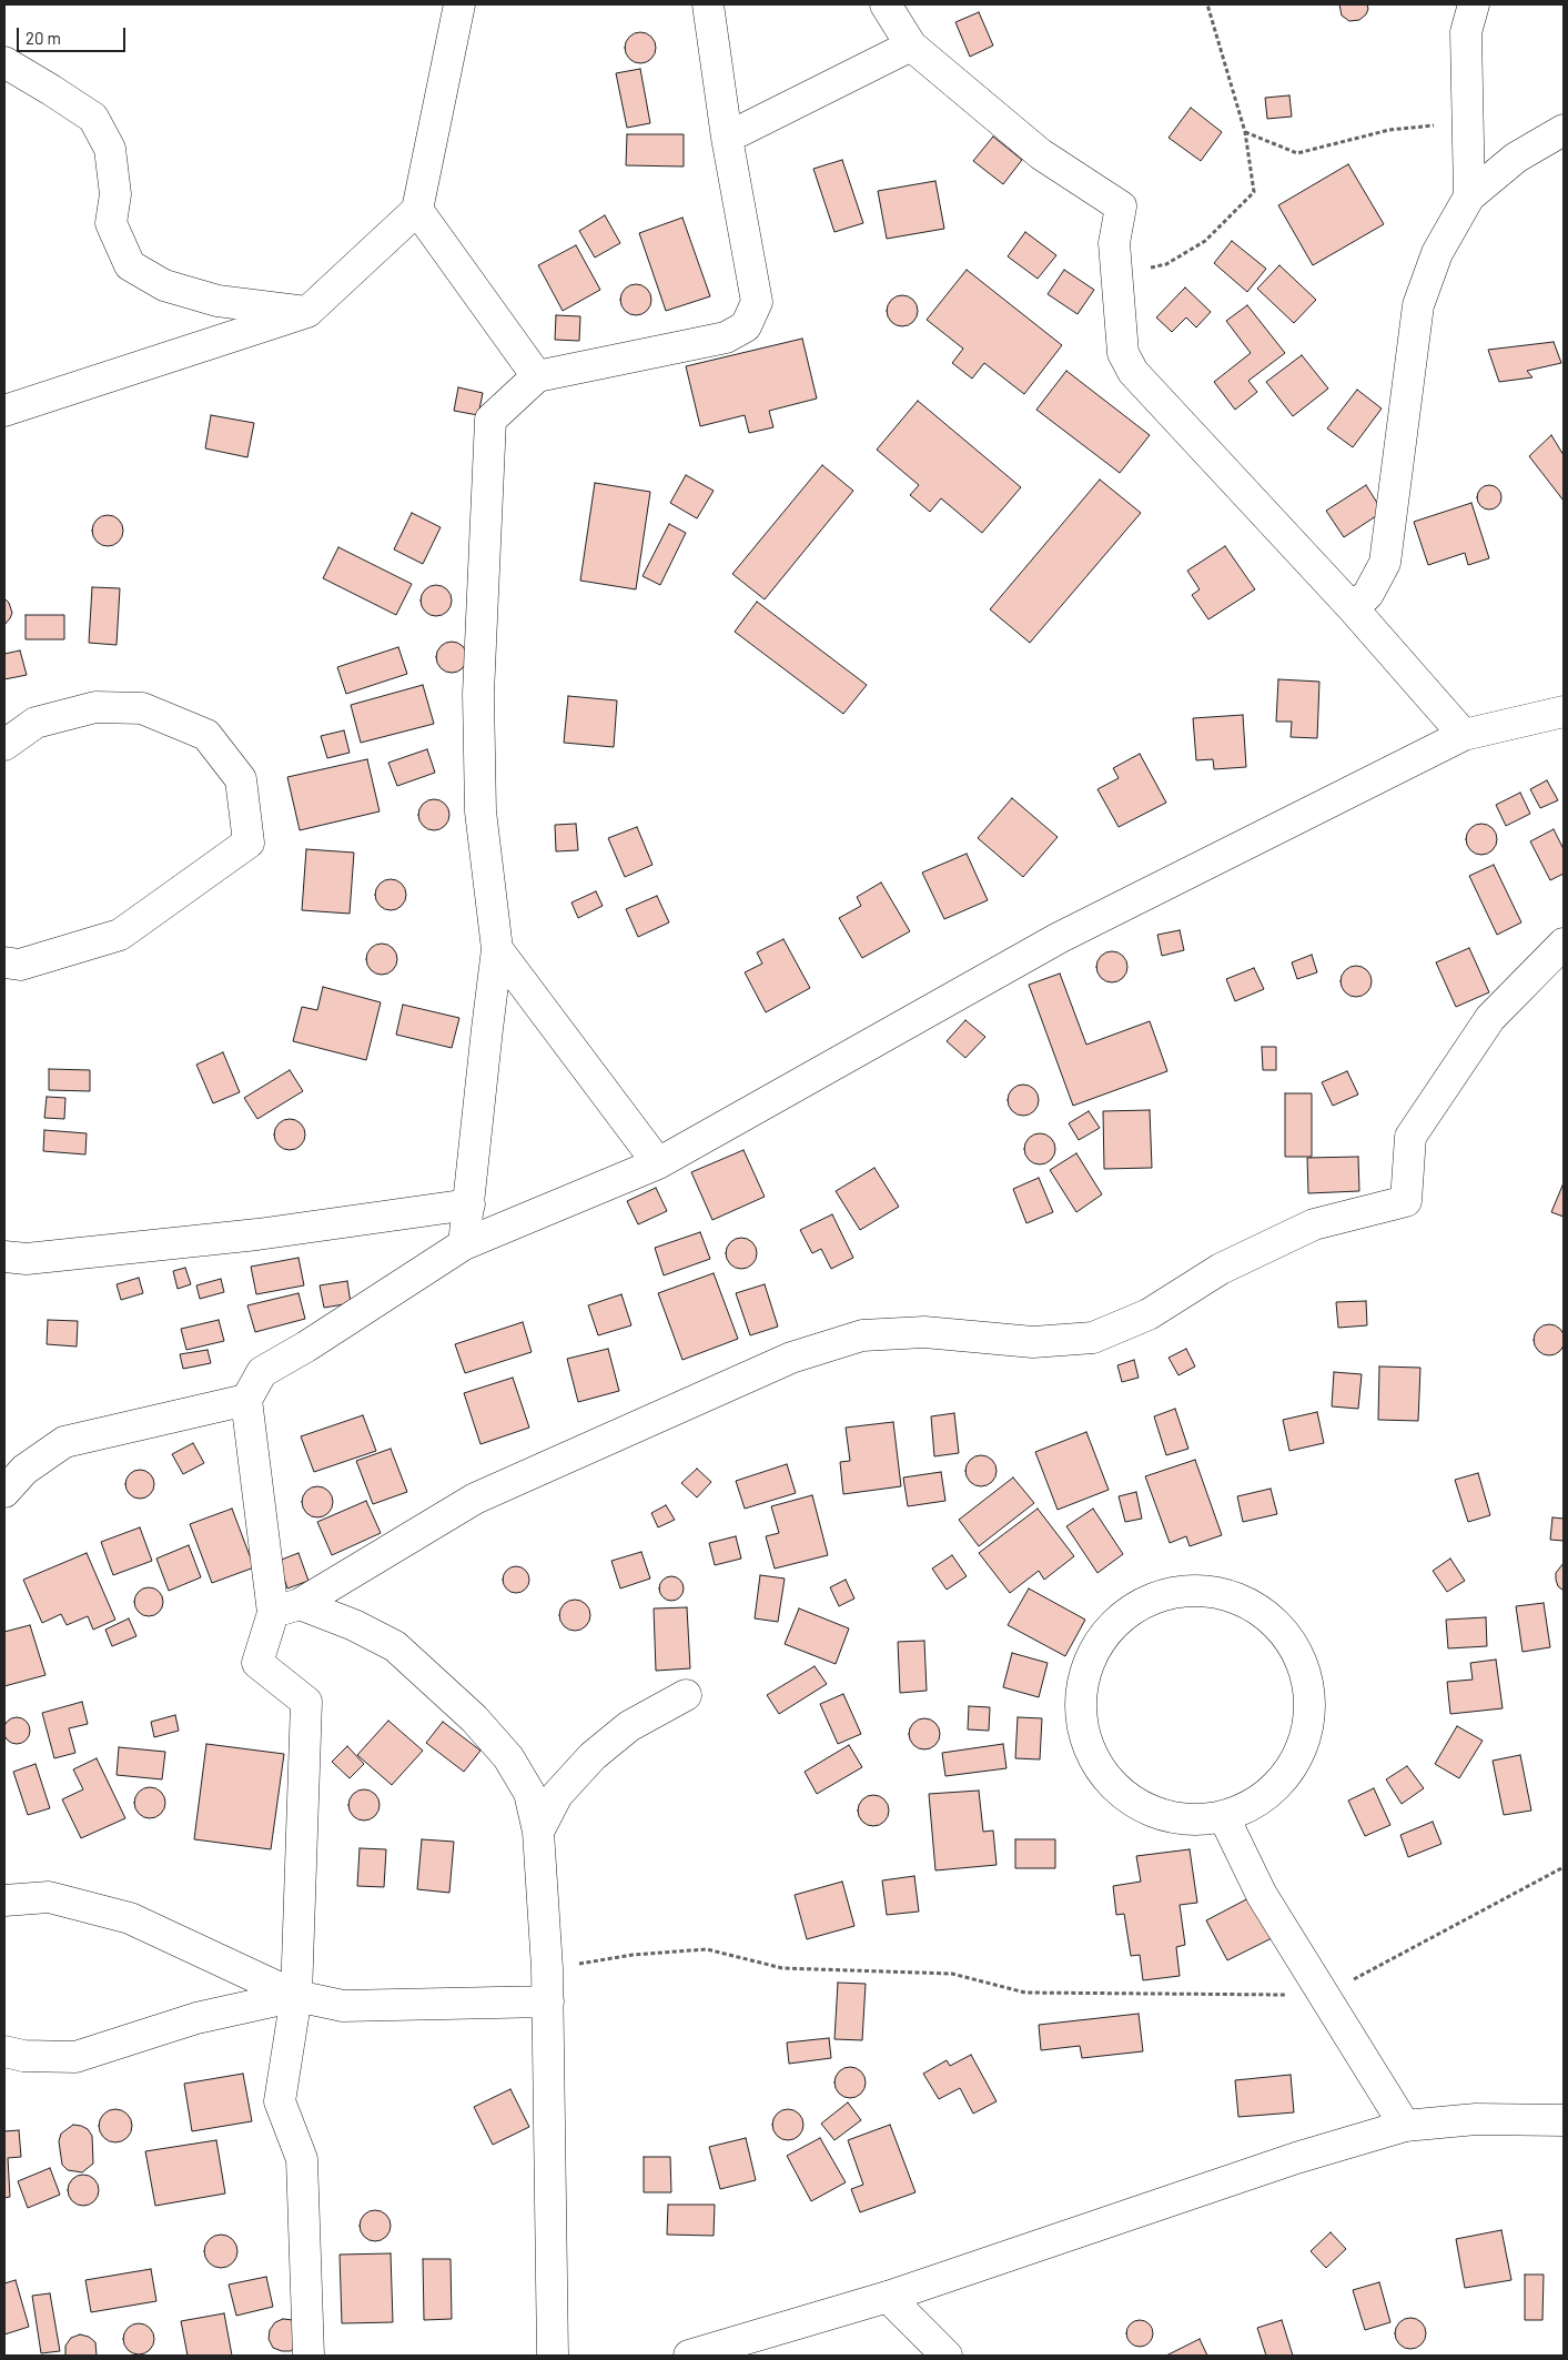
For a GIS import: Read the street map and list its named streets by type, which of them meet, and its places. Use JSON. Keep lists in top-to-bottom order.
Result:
{
  "scale_bar": "20 m"
}
